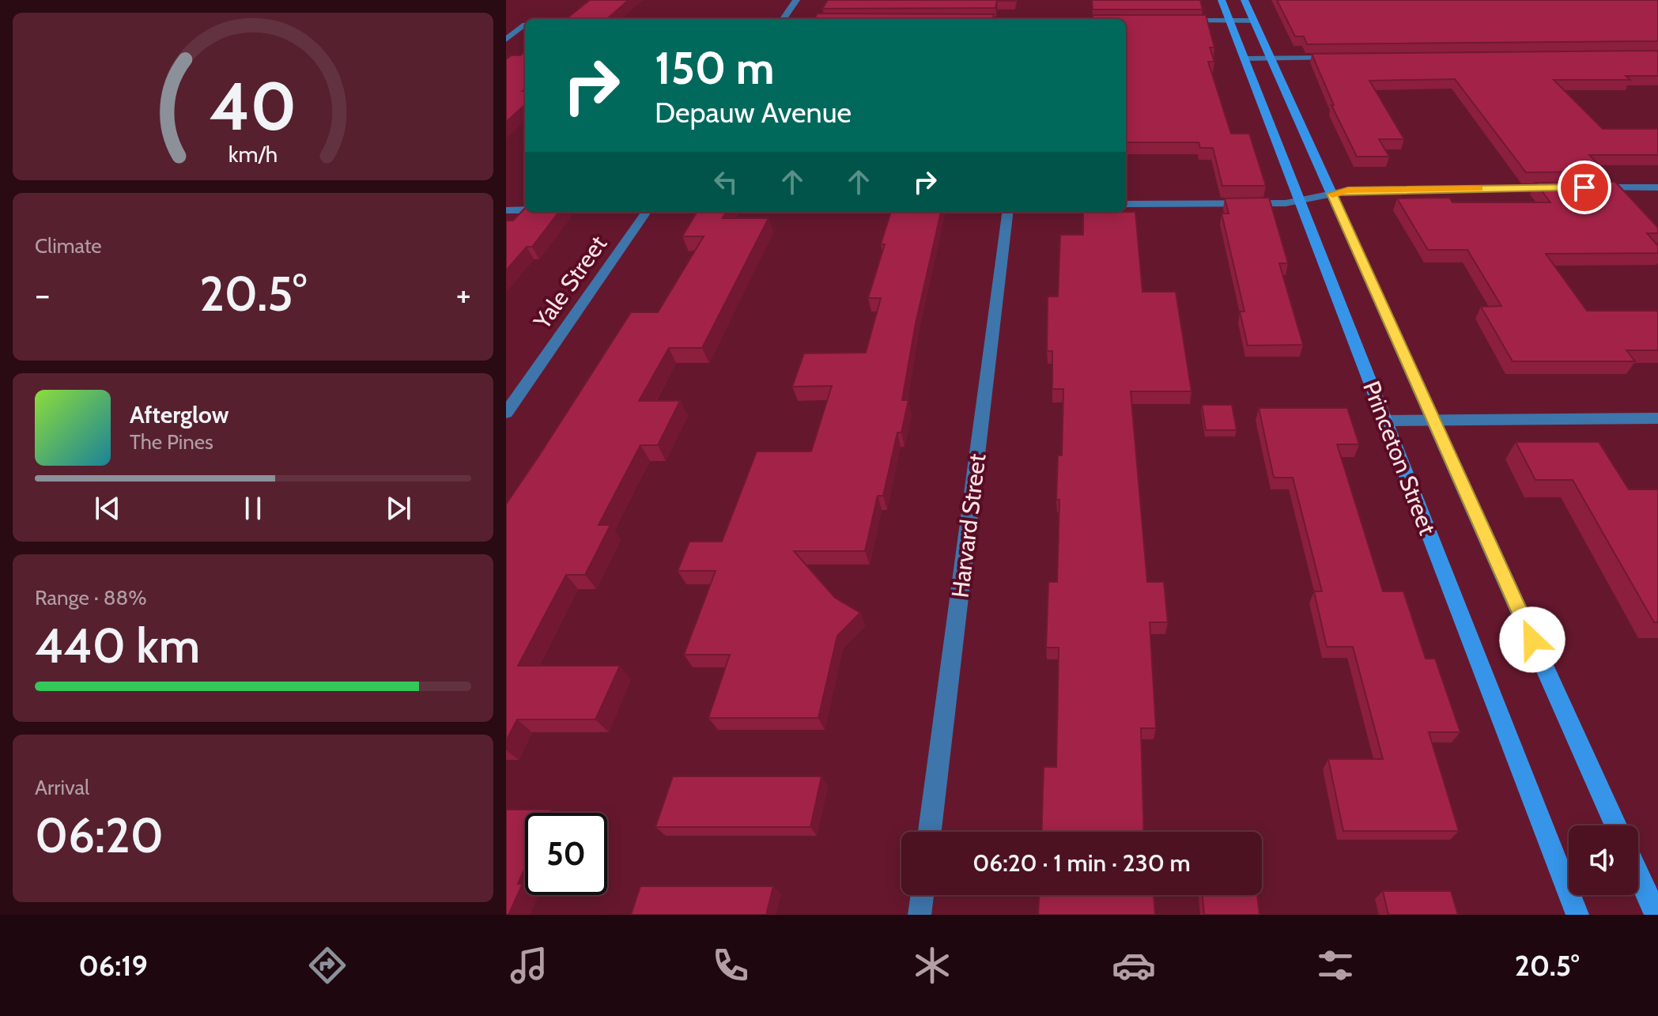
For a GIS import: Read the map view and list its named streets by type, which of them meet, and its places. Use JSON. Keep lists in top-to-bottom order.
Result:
{
  "streets": {
    "main road": ["Princeton Street"],
    "street": ["Yale Street", "Harvard Street"]
  },
  "page": {
    "turn": ["150 m", "Depauw Avenue"],
    "tile": [
      "Climate",
      ["Range · 88%", "440 km"],
      ["Arrival", "06:20"]
    ],
    "heat": ["−", "20.5°", "+"],
    "song": ["Afterglow", "The Pines"],
    "limit": "50",
    "trip": "06:20 · 1 min · 230 m",
    "tabs": ["06:19", "20.5°"],
    "gauge": ["40", "km/h"]
  }
}
